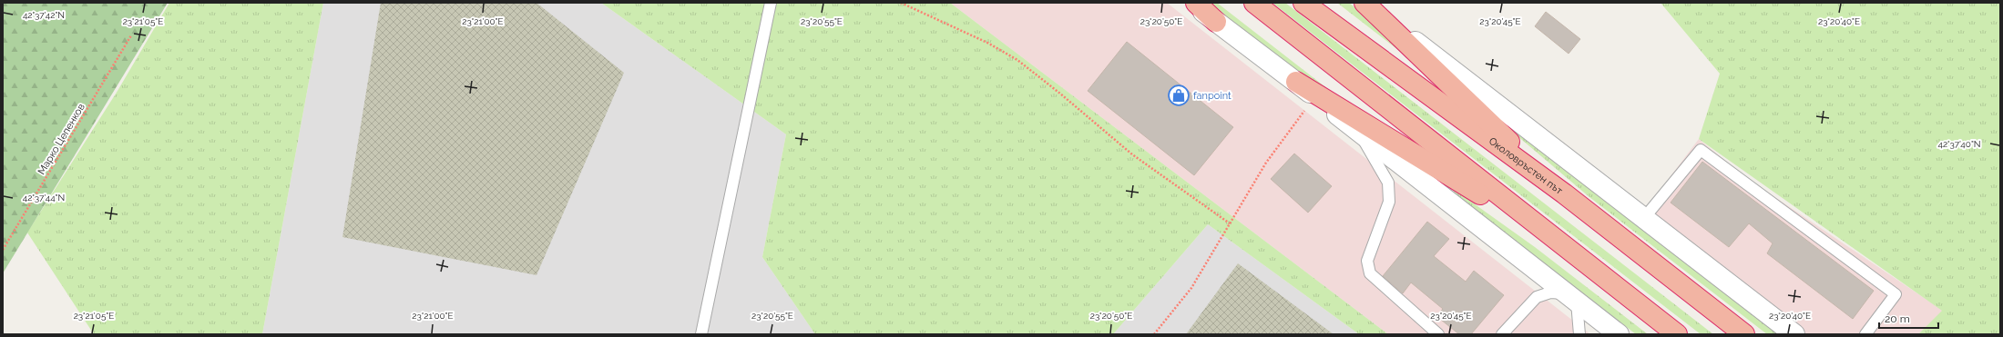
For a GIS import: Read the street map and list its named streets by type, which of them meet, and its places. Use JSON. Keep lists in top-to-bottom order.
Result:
{
  "streets": {
    "highway": ["Околовръстен път"],
    "path": ["Марко Цепенков"]
  },
  "places": {
    "shop": ["fanpoint"]
  },
  "scale_bar": "20 m",
  "coordinates": [
    "42°37'42\"N",
    "23°21'05\"E",
    "23°21'00\"E",
    "23°20'55\"E",
    "23°20'50\"E",
    "23°20'45\"E",
    "23°20'40\"E",
    "42°37'40\"N",
    "42°37'44\"N"
  ]
}
